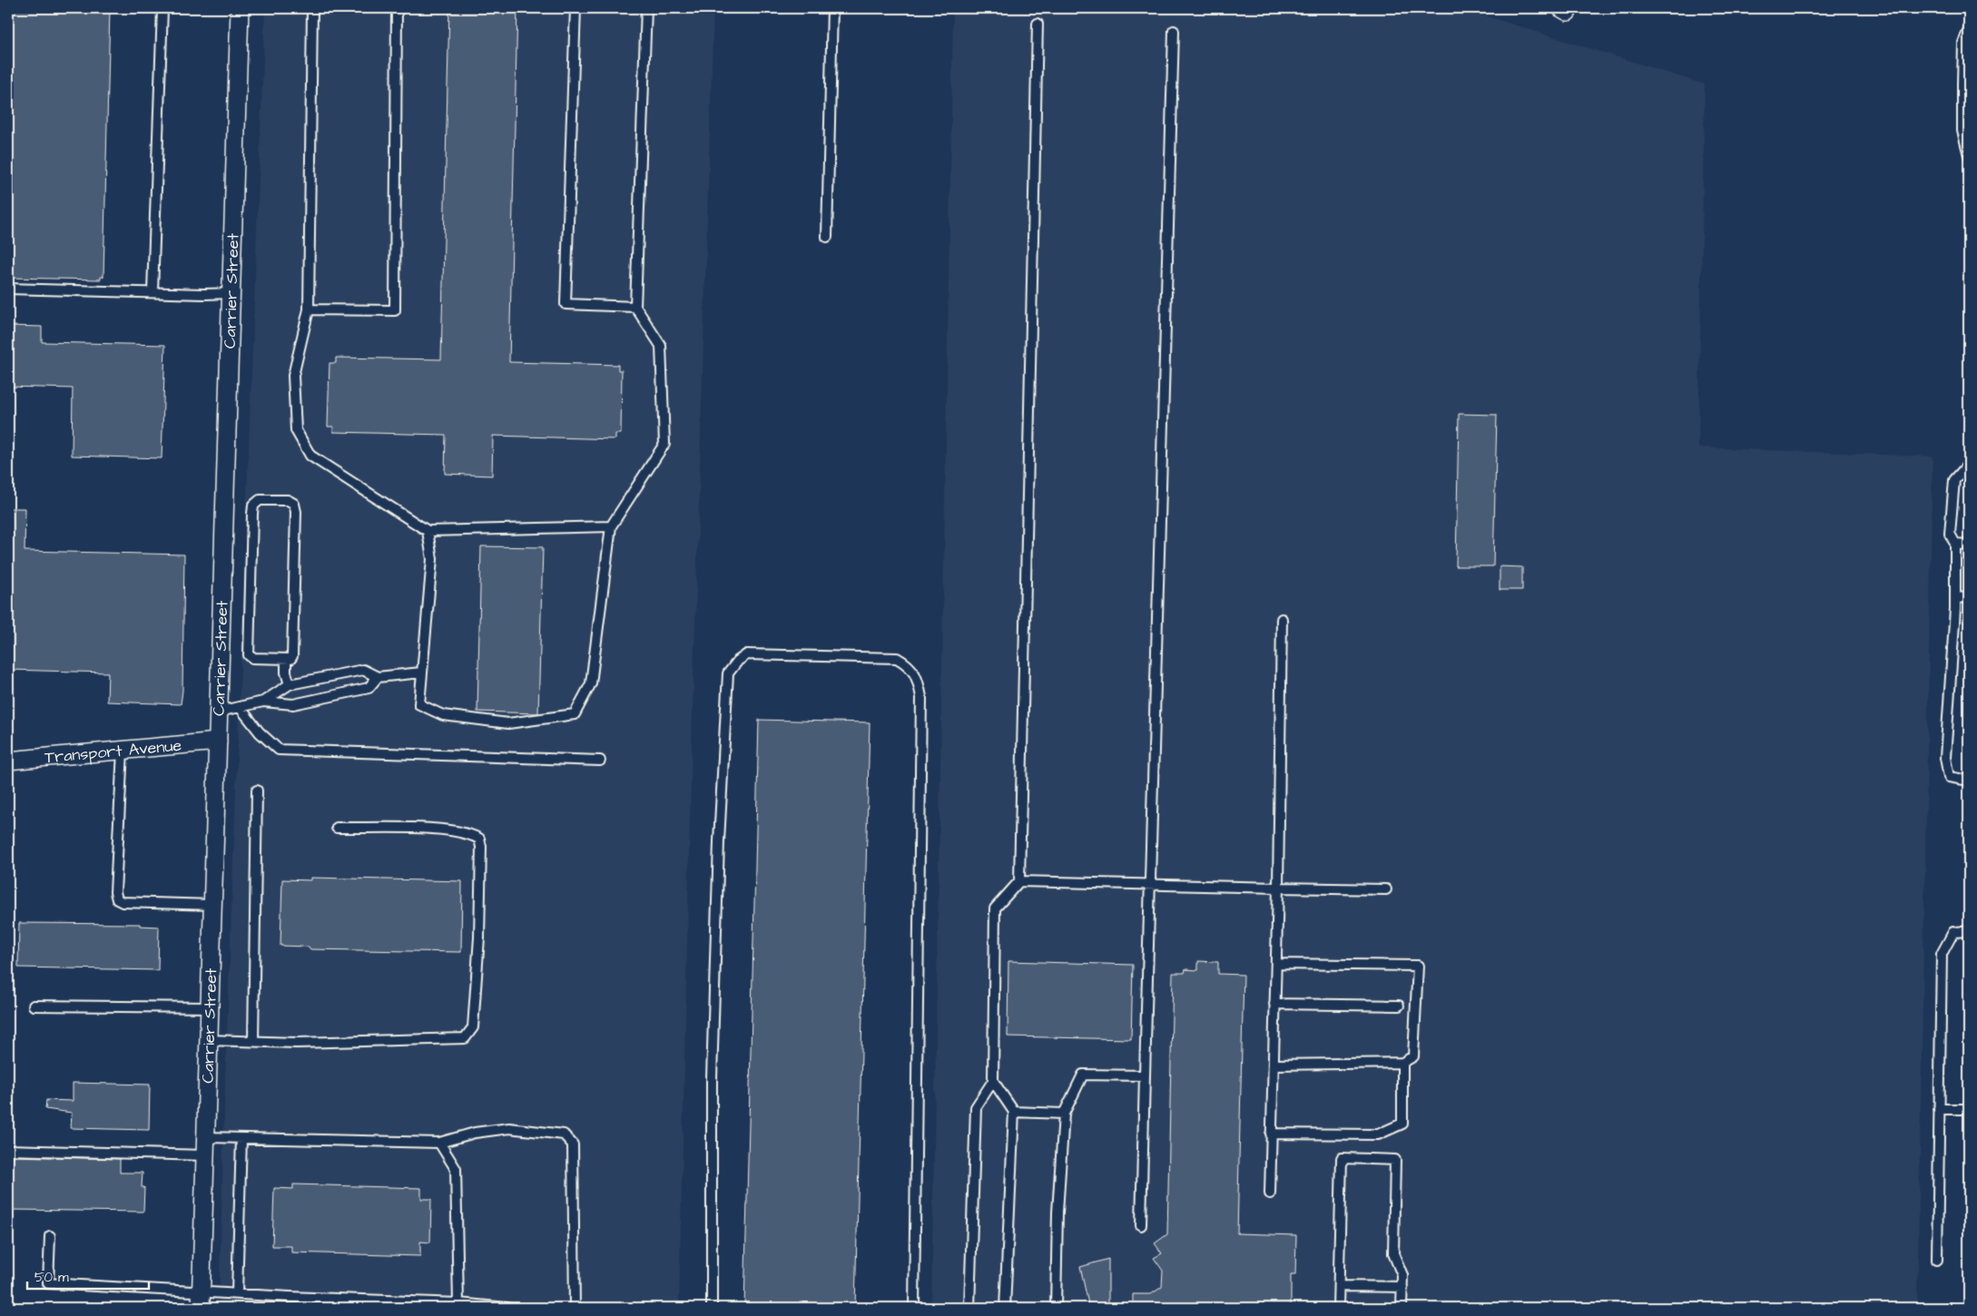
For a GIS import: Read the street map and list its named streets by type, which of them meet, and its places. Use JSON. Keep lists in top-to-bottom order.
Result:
{
  "streets": {
    "street": ["Carrier Street", "Transport Avenue"]
  },
  "crossings": [
    ["Carrier Street", "Transport Avenue"]
  ],
  "scale_bar": "50 m"
}
